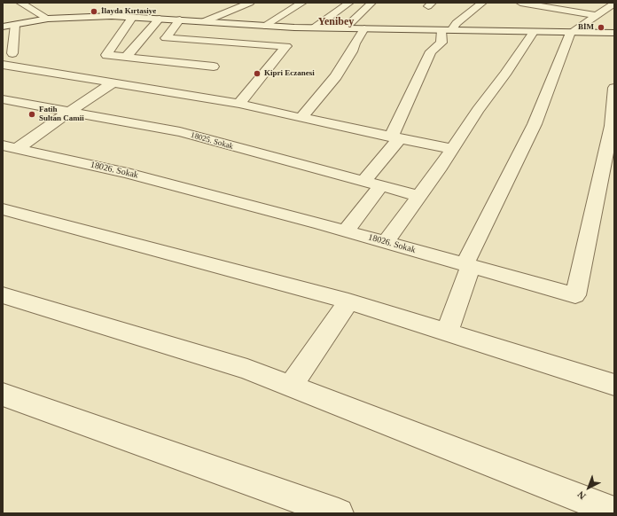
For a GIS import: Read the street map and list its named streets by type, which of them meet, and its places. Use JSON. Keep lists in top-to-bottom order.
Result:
{
  "streets": {
    "street": ["18025. Sokak", "18026. Sokak"]
  },
  "districts": ["Yenibey"],
  "places": [
    "İlayda Kırtasiye",
    "BİM",
    "Kipri Eczanesi",
    "Fatih Sultan Camii"
  ],
  "north": "bottom left"
}
